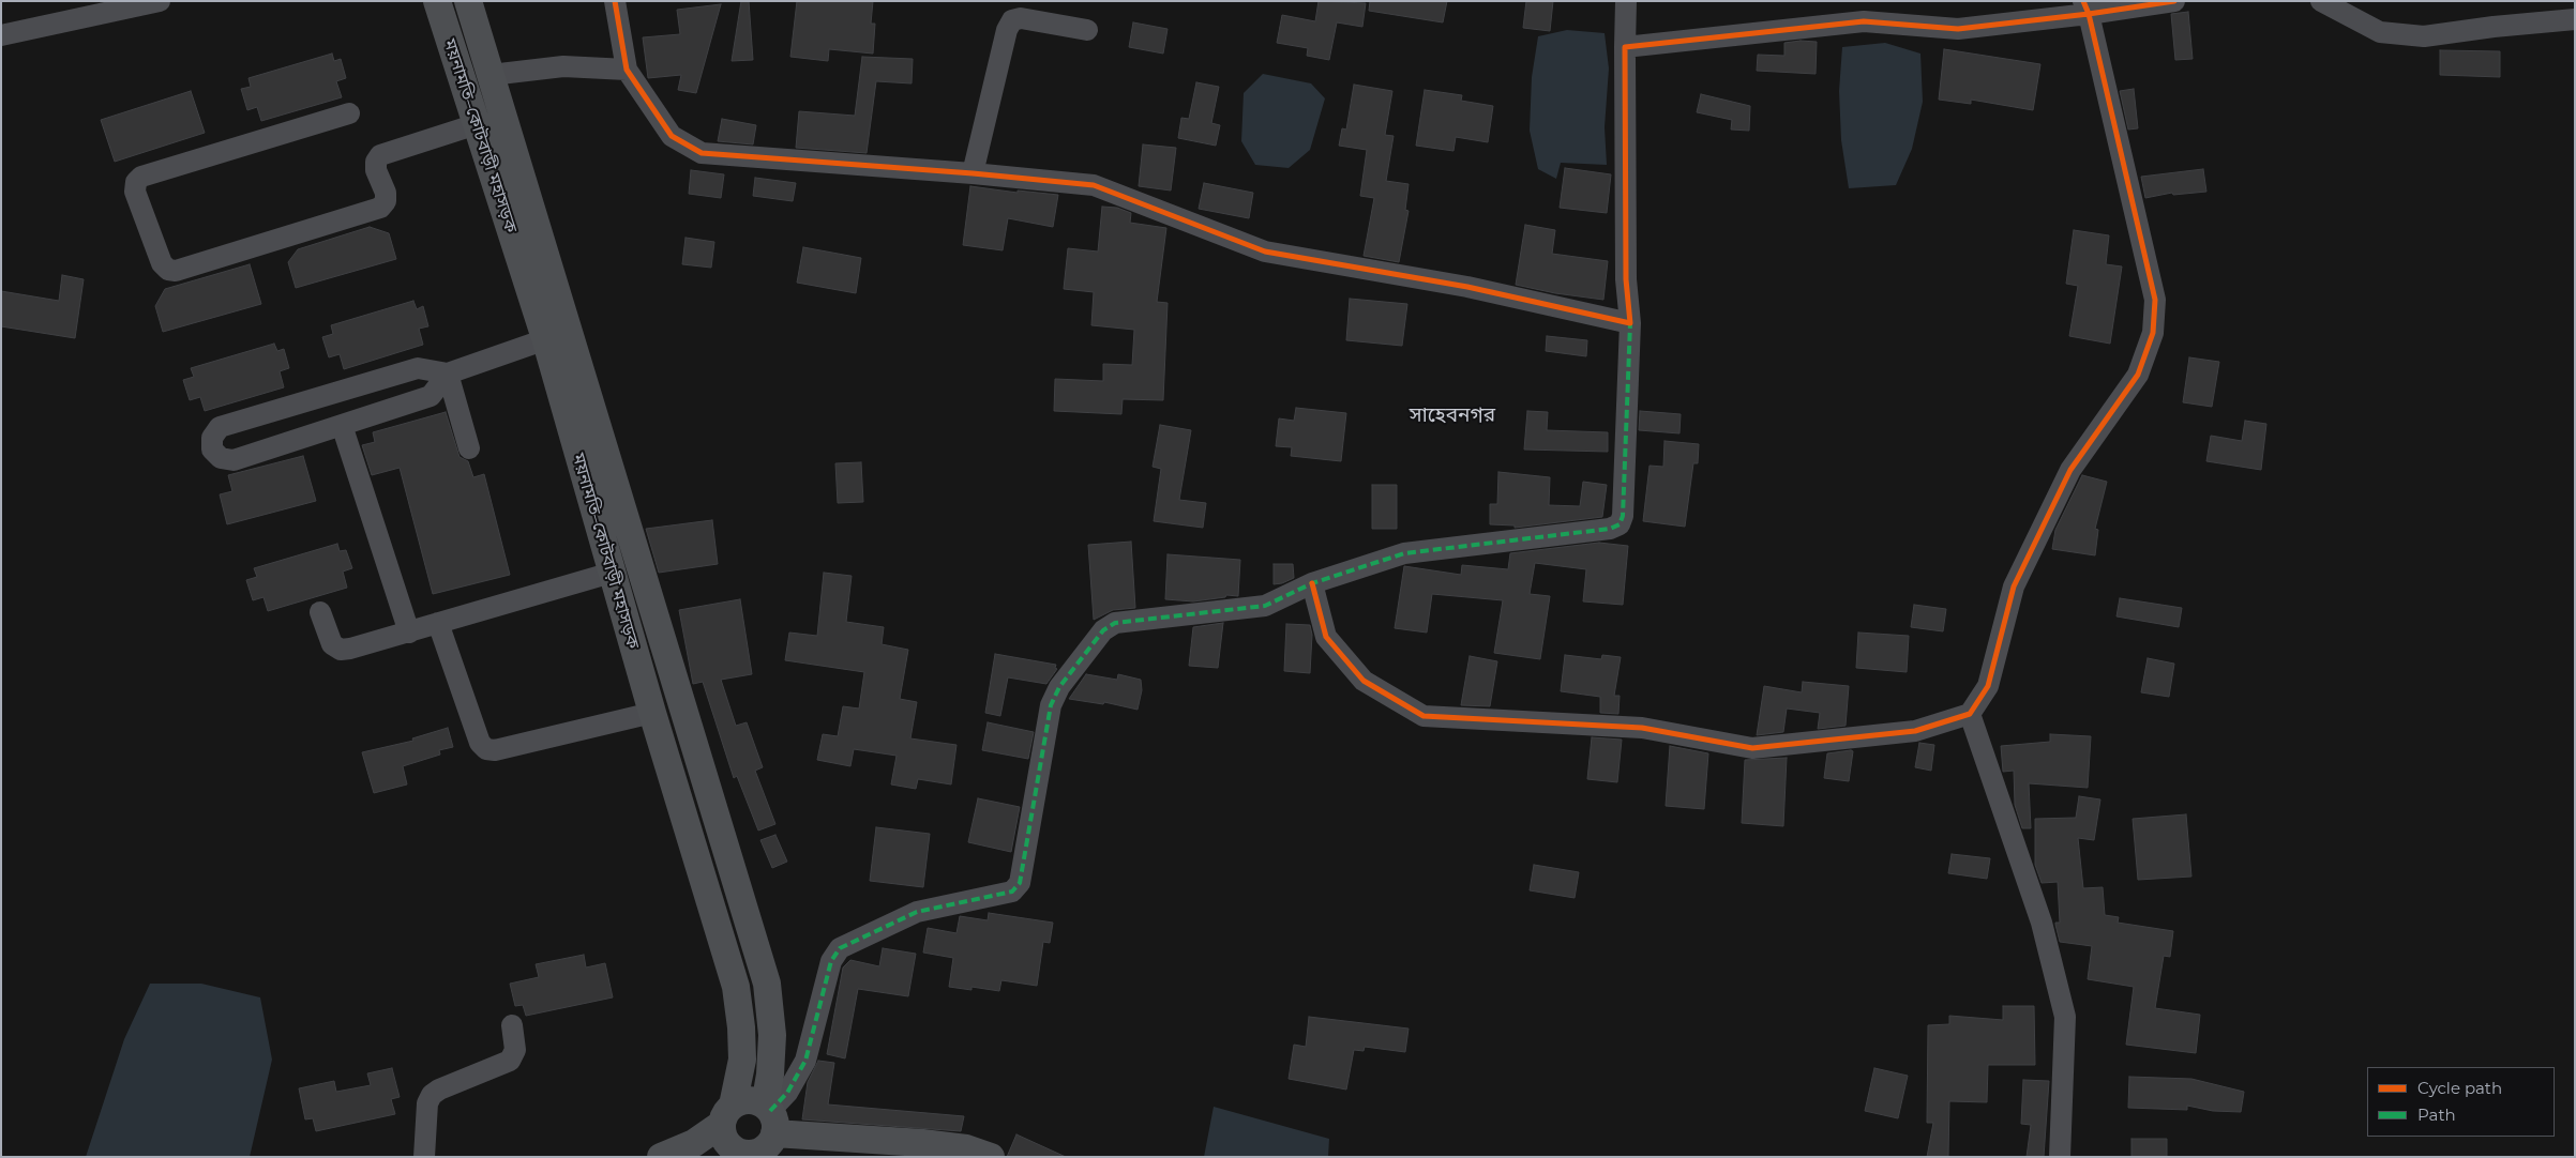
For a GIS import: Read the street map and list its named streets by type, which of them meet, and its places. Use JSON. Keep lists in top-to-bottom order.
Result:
{
  "streets": {
    "main road": ["ময়নামতি–কোটবাড়ী মহাসড়ক"]
  },
  "districts": ["সাহেবনগর"],
  "legend": ["Cycle path", "Path"]
}
